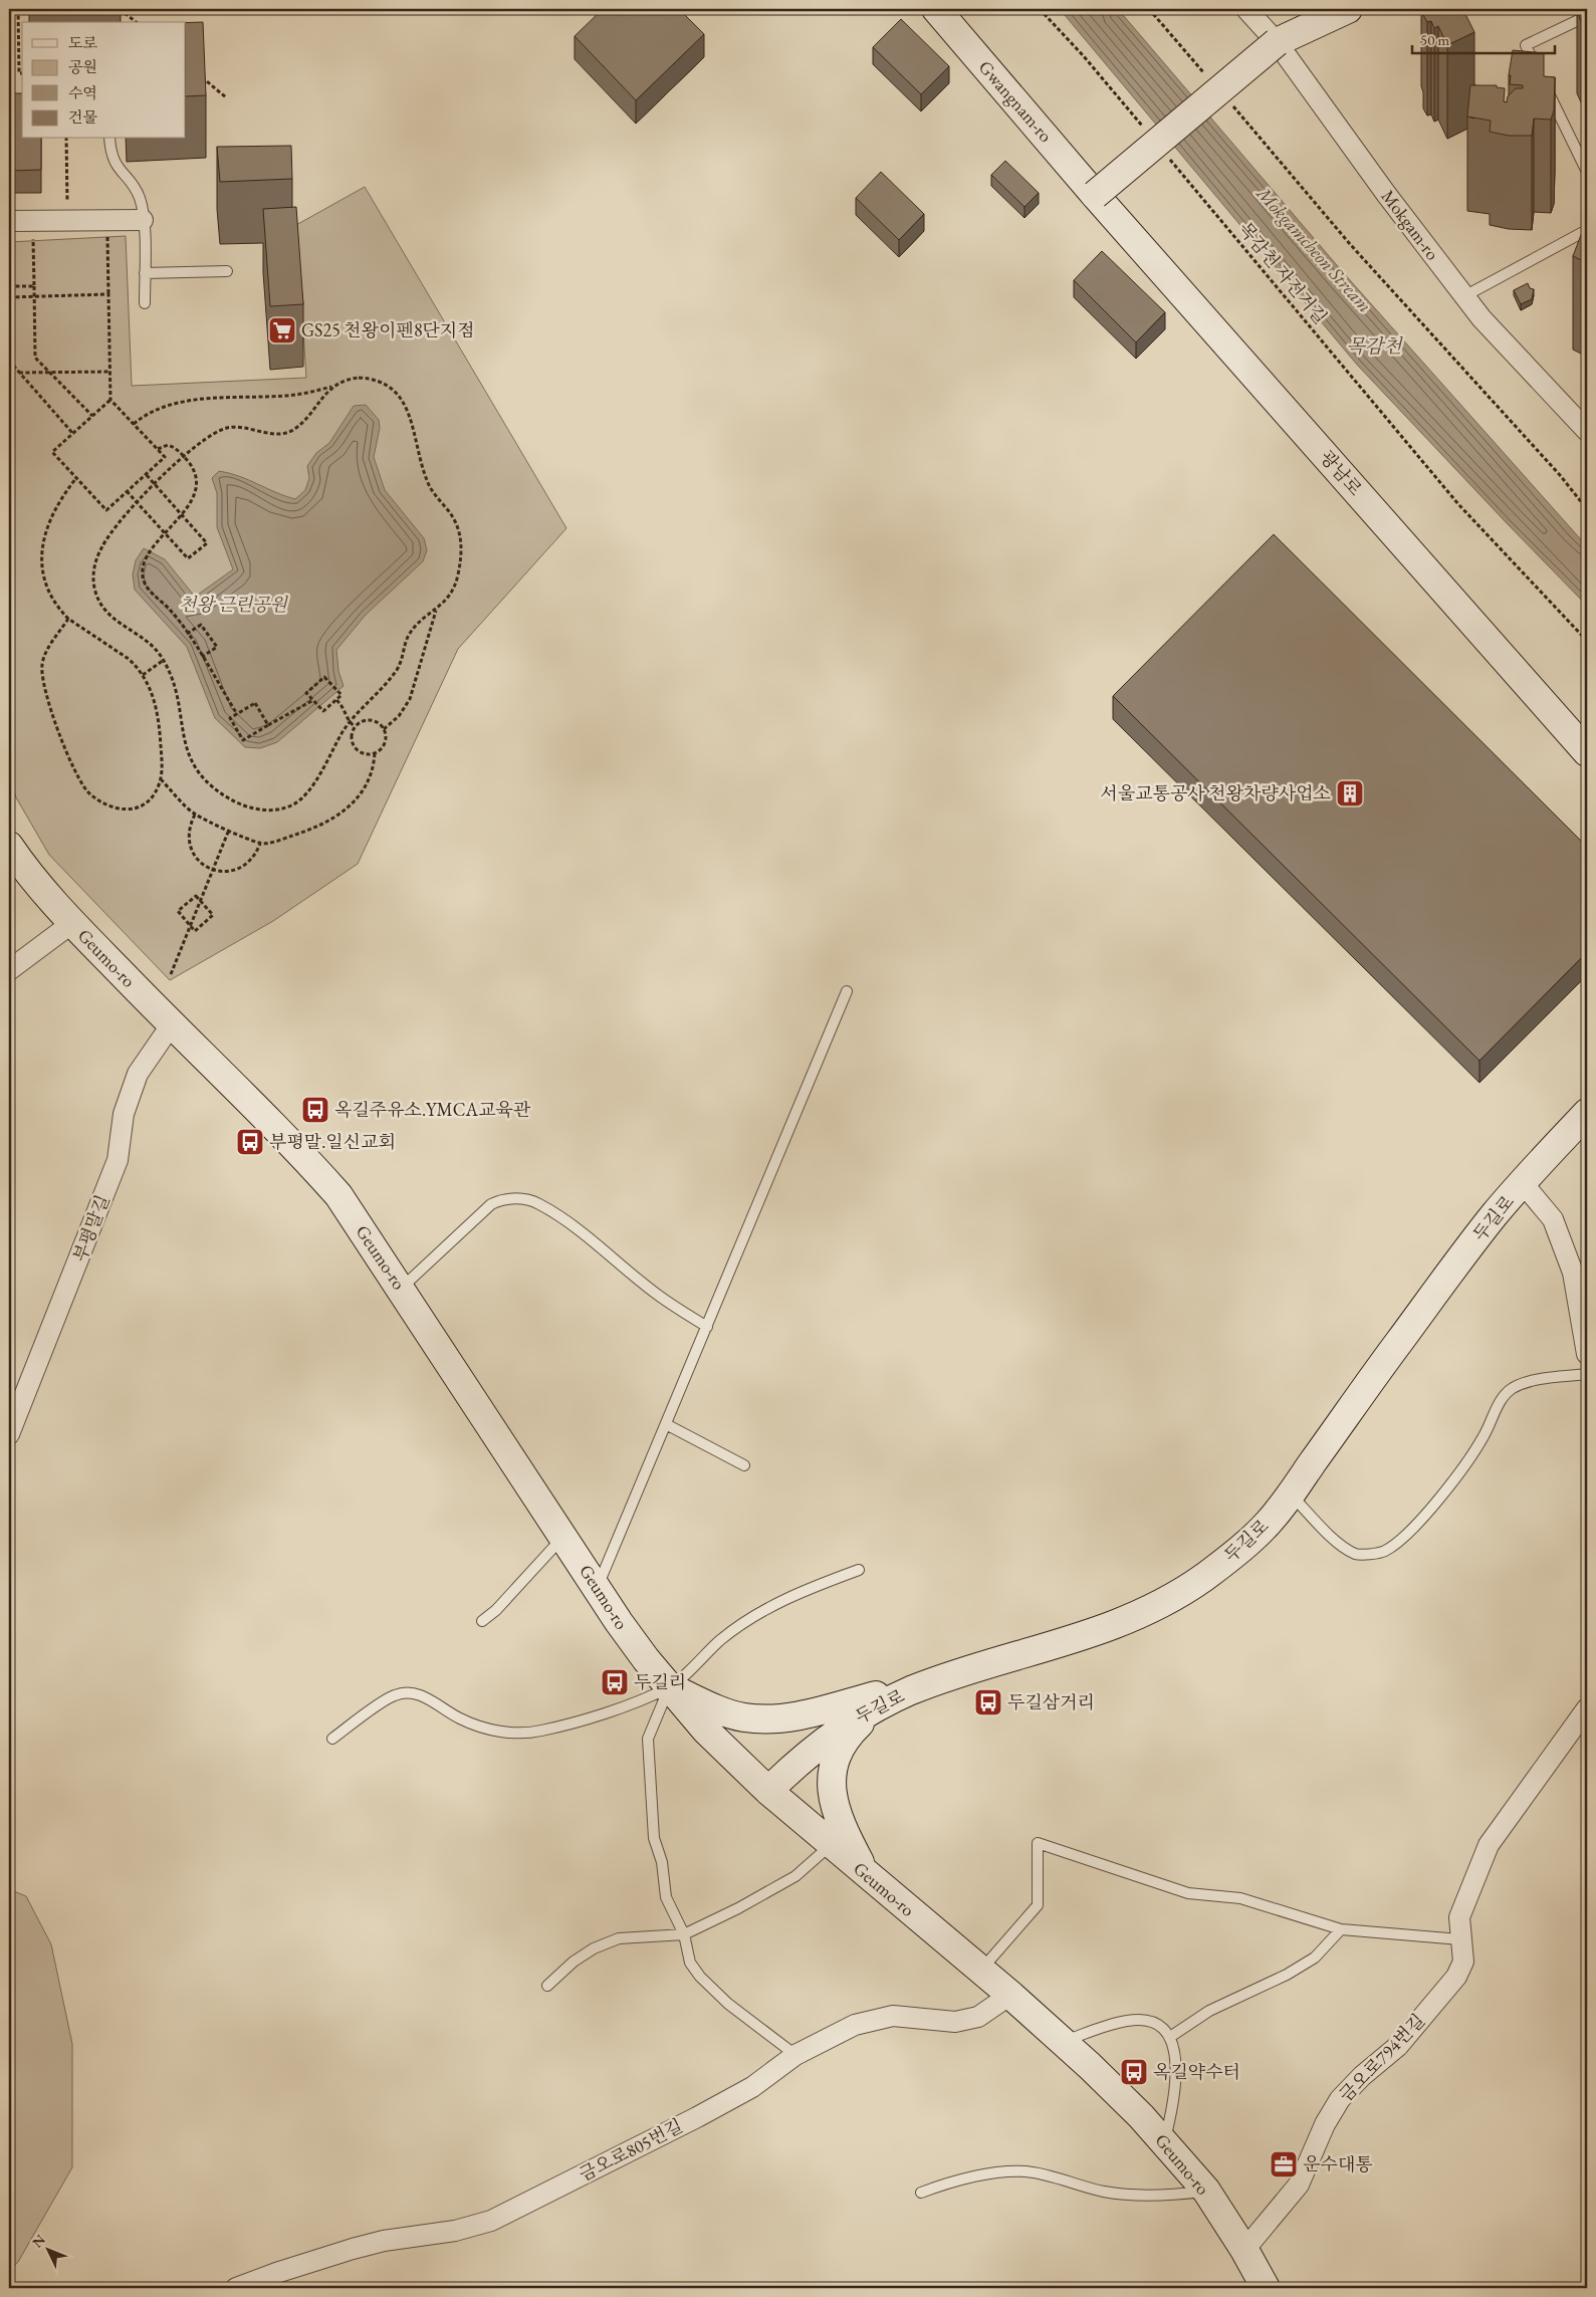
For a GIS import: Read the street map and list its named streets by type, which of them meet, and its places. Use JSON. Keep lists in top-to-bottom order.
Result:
{
  "streets": {
    "street": [
      "Gwangnam-ro",
      "Mokgam-ro",
      "광남로",
      "Geumo-ro",
      "두길로",
      "부평말길",
      "금오로794번길",
      "금오로805번길"
    ],
    "path": ["목감천 자전거길"]
  },
  "crossings": [
    ["Gwangnam-ro", "광남로"],
    ["Geumo-ro", "두길로"],
    ["Geumo-ro", "부평말길"],
    ["Geumo-ro", "금오로794번길"],
    ["Geumo-ro", "금오로805번길"]
  ],
  "water": ["Mokgamcheon Stream", "목감천"],
  "parks": ["천왕 근린공원"],
  "places": {
    "supermarket": ["GS25 천왕이펜8단지점"],
    "building": ["서울교통공사 천왕차량사업소"],
    "bus stop": [
      "옥길주유소.YMCA교육관",
      "부평말.일신교회",
      "두길리",
      "두길삼거리",
      "옥길약수터"
    ],
    "office": ["운수대통"]
  },
  "legend": [
    "도로",
    "공원",
    "수역",
    "건물"
  ],
  "scale_bar": "50 m",
  "north": "top left"
}
